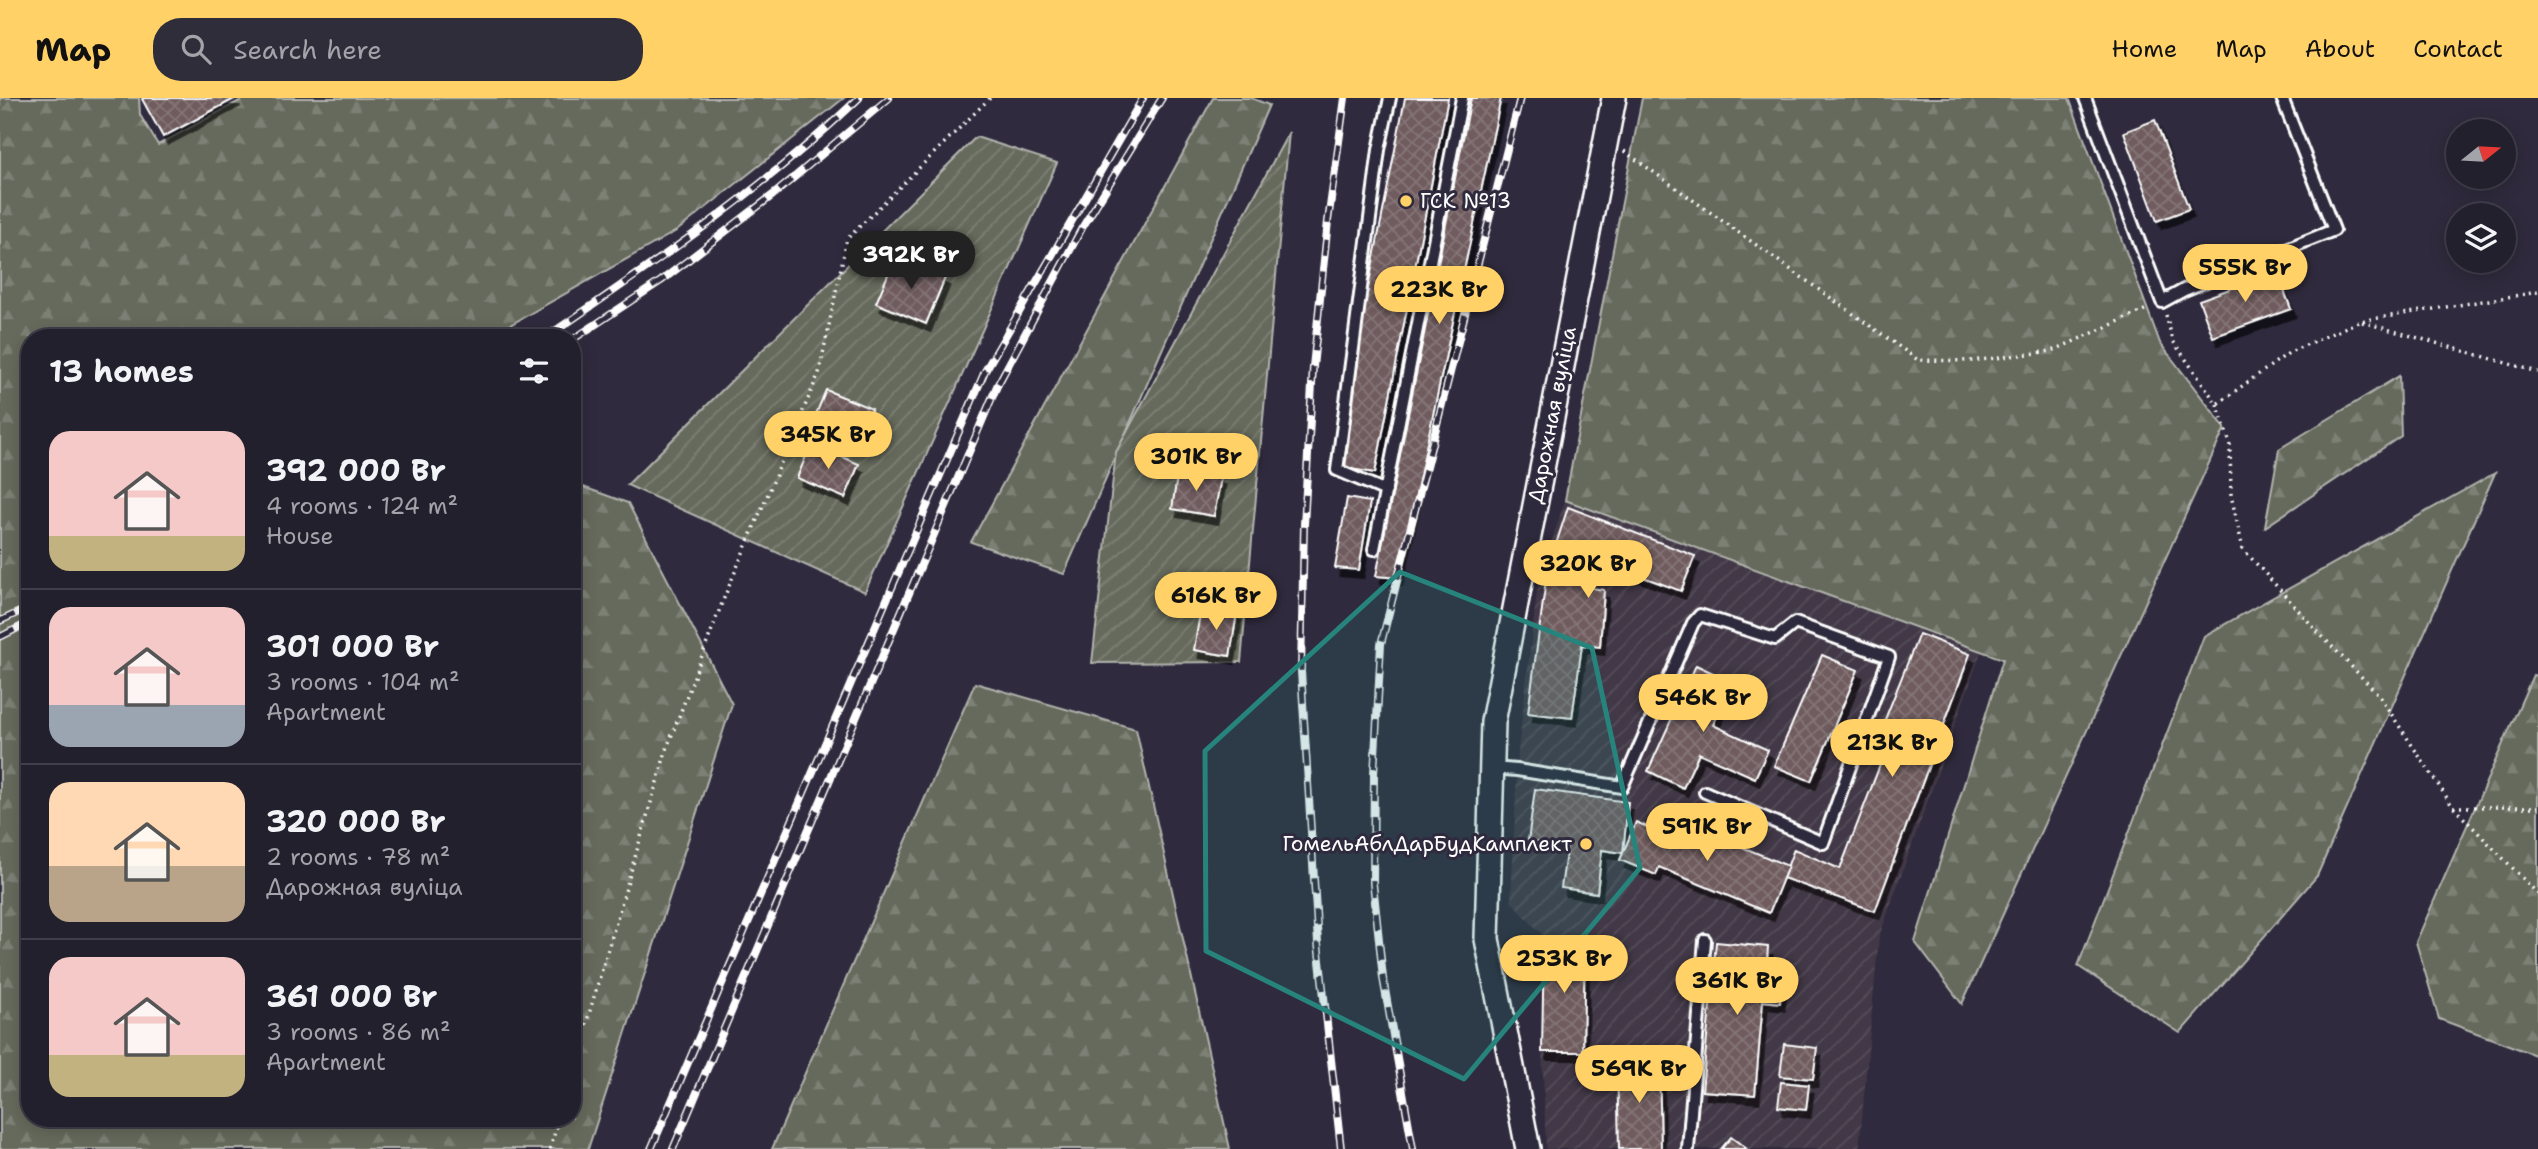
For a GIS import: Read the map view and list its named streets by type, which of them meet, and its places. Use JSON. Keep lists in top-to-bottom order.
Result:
{
  "streets": {
    "street": ["Дарожная вуліца"]
  },
  "places": ["ГСК №13", "ГомельАблДарБудКамплект"],
  "north": "right",
  "page": {
    "header": "Map",
    "search": "Search here",
    "nav": [
      "Home",
      "Map",
      "About",
      "Contact"
    ],
    "price": [
      "392K Br",
      "555K Br",
      "223K Br",
      "345K Br",
      "301K Br",
      "320K Br",
      "616K Br",
      "546K Br",
      "213K Br",
      "591K Br",
      "253K Br",
      "361K Br",
      "569K Br"
    ],
    "heading": "13 homes",
    "list": [
      {
        "name": "392 000 Br",
        "note": "4 rooms · 124 m² · House"
      },
      {
        "name": "301 000 Br",
        "note": "3 rooms · 104 m² · Apartment"
      },
      {
        "name": "320 000 Br",
        "note": "2 rooms · 78 m² · Дарожная вуліца"
      },
      {
        "name": "361 000 Br",
        "note": "3 rooms · 86 m² · Apartment"
      }
    ]
  }
}
